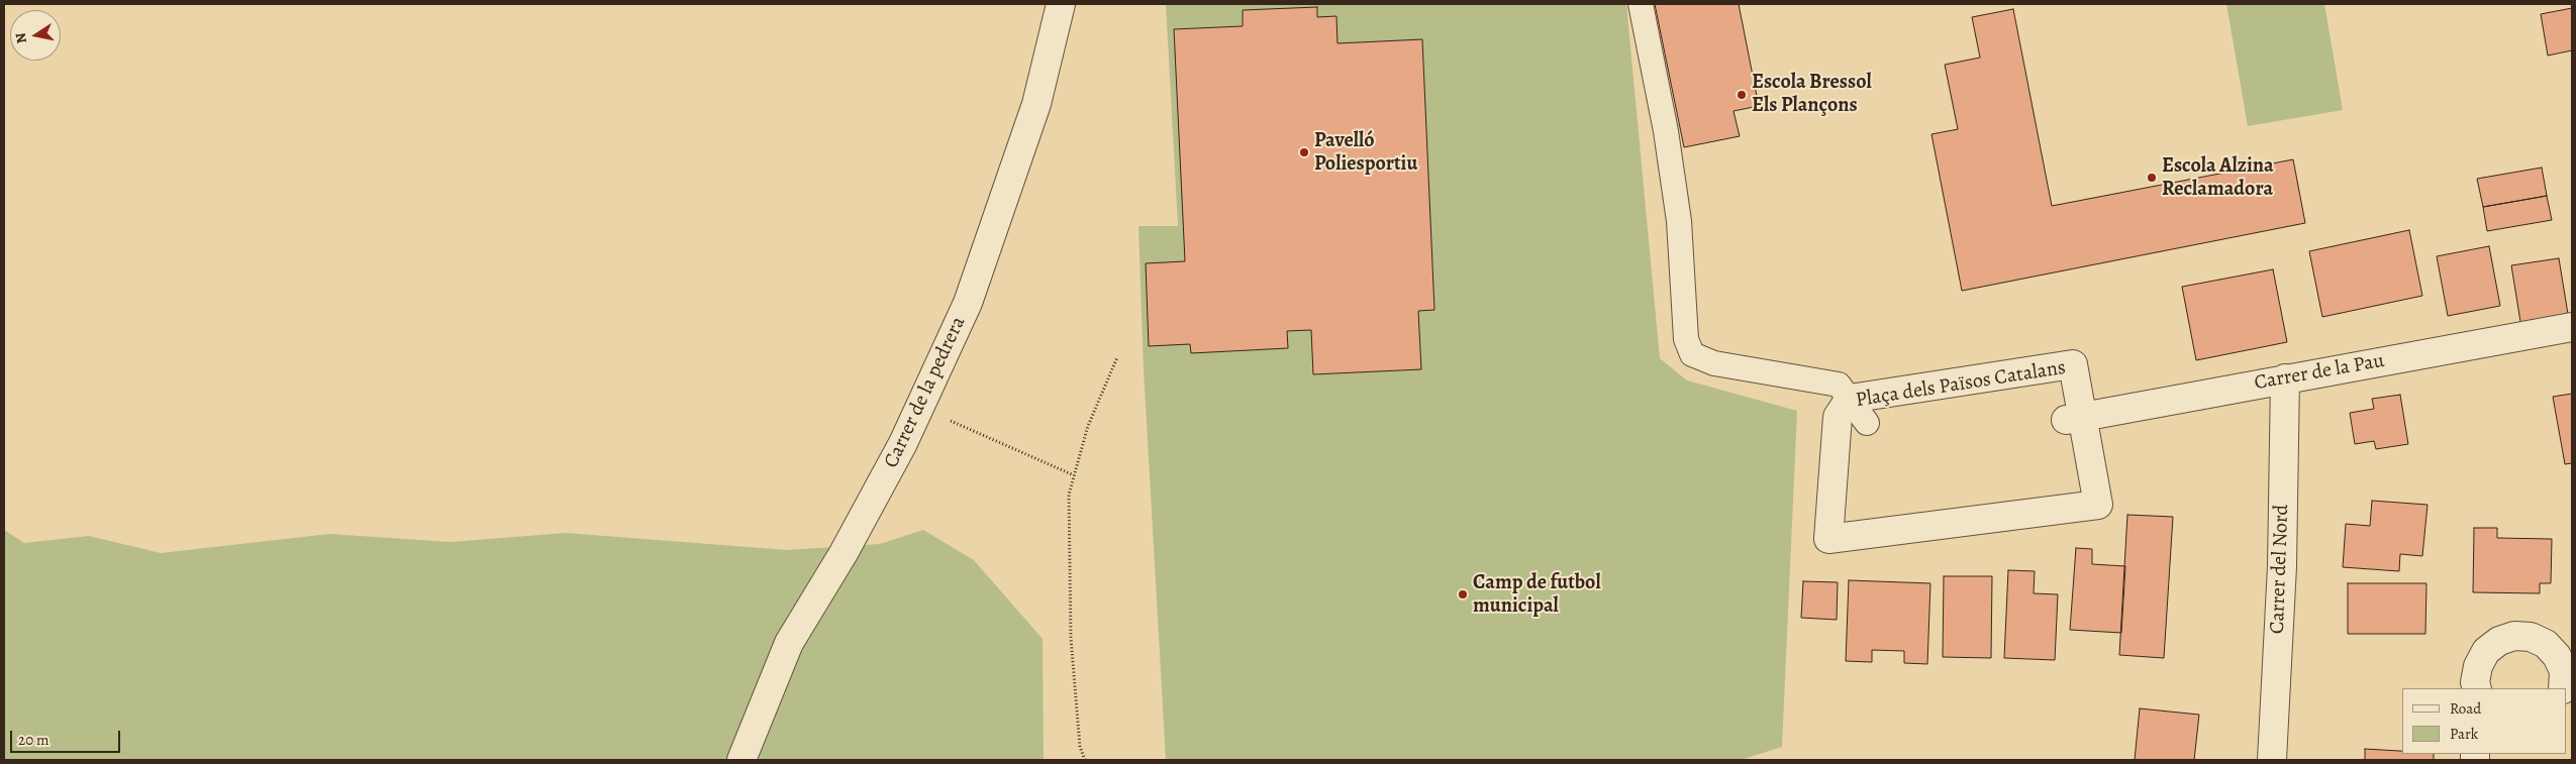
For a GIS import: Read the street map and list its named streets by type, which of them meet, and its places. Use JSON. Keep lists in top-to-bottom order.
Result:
{
  "streets": {
    "street": [
      "Carrer de la Pau",
      "Plaça dels Països Catalans",
      "Carrer de la pedrera",
      "Carrer del Nord"
    ]
  },
  "crossings": [
    ["Carrer de la Pau", "Carrer del Nord"]
  ],
  "places": [
    "Escola Bressol Els Plançons",
    "Pavelló Poliesportiu",
    "Escola Alzina Reclamadora",
    "Camp de futbol municipal"
  ],
  "legend": ["Road", "Park"],
  "scale_bar": "20 m",
  "north": "left"
}
